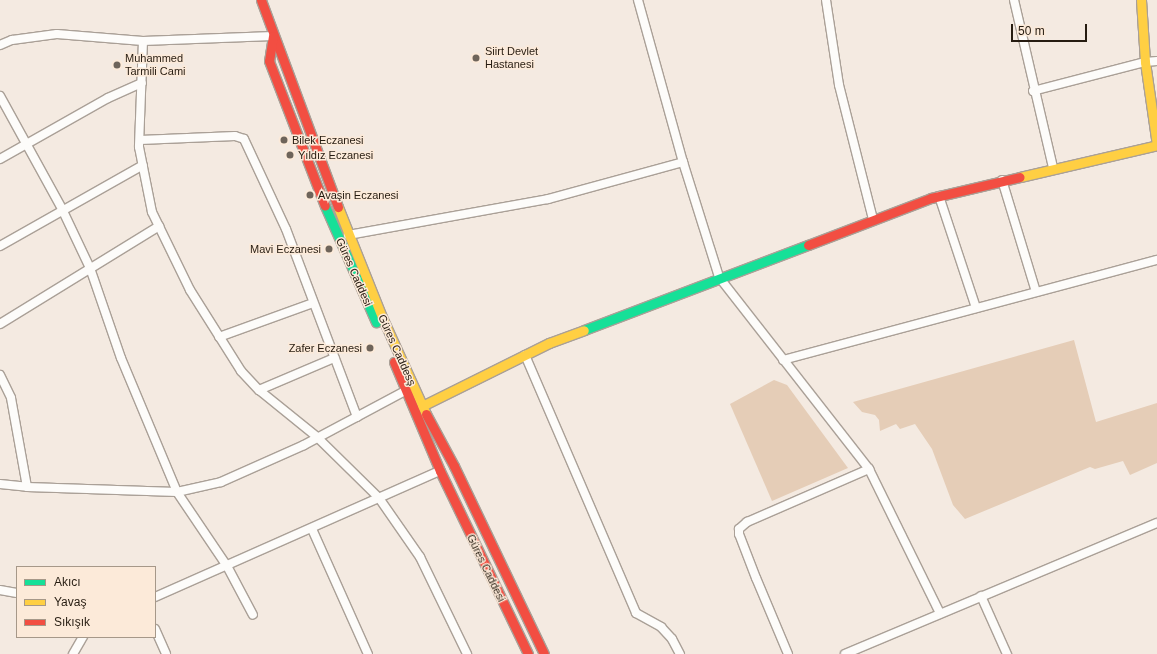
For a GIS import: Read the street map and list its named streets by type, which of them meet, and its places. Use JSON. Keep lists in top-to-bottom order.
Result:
{
  "streets": {
    "street": ["Güres Caddesi", "Güres Caddesş"]
  },
  "crossings": [
    ["Güres Caddesi", "Güres Caddesş"]
  ],
  "places": [
    "Siirt Devlet Hastanesi",
    "Muhammed Tarmili Cami",
    "Bilek Eczanesi",
    "Yıldız Eczanesi",
    "Avaşin Eczanesi",
    "Mavi Eczanesi",
    "Zafer Eczanesi"
  ],
  "legend": ["Akıcı", "Yavaş", "Sıkışık"],
  "scale_bar": "50 m"
}
